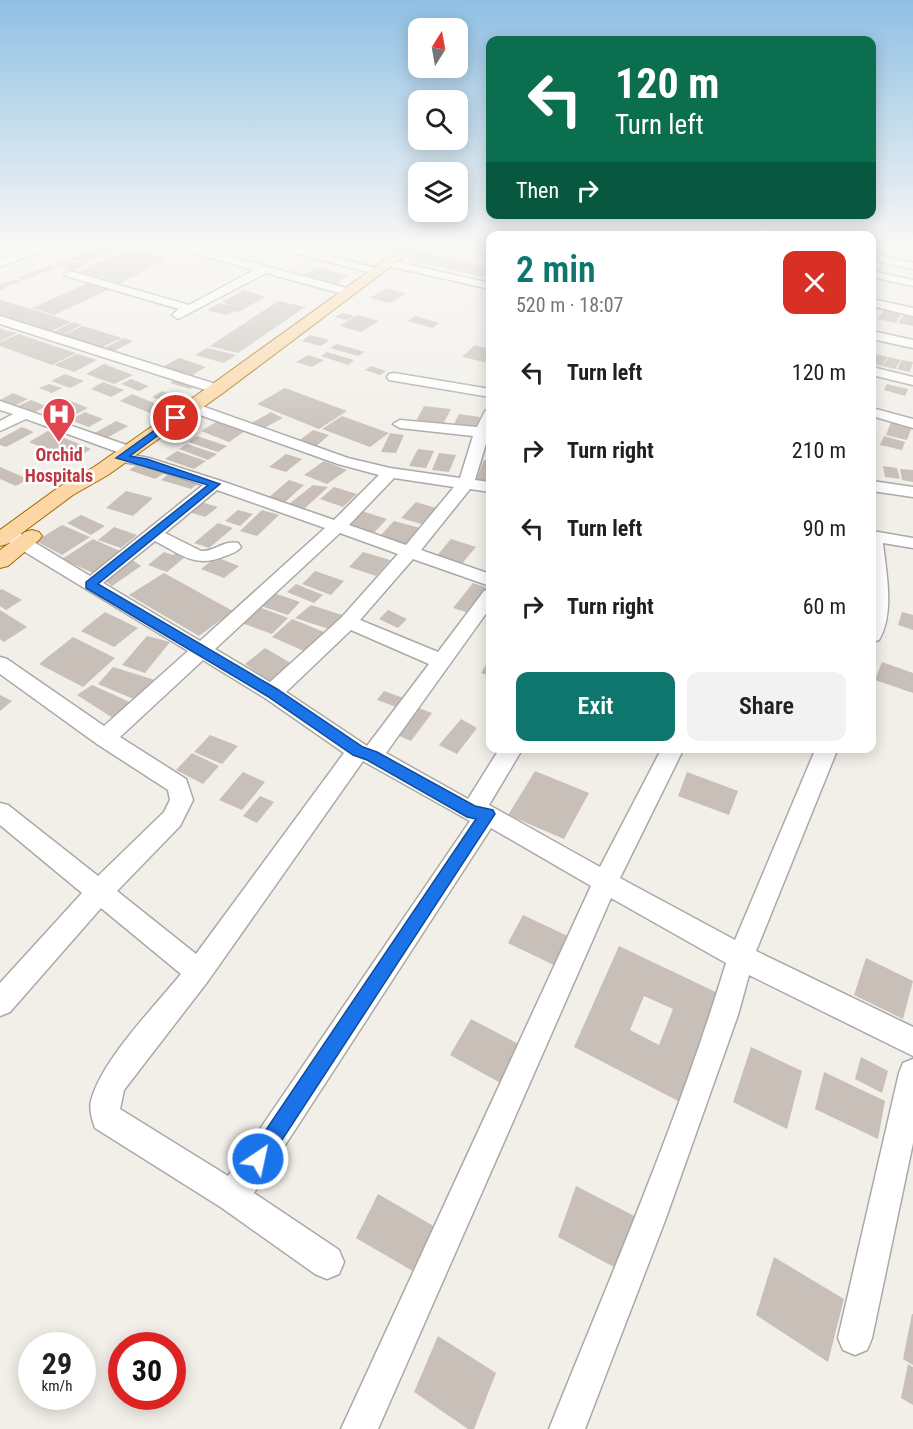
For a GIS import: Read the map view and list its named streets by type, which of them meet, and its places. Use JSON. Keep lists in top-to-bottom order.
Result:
{
  "places": {
    "hospital": ["Orchid Hospitals"]
  },
  "north": "top",
  "page": {
    "turn": ["120 m", "Turn left"],
    "then": "Then",
    "heading": ["2 min", "520 m · 18:07"],
    "list": [
      {
        "name": "Turn left",
        "value": "120 m"
      },
      {
        "name": "Turn right",
        "value": "210 m"
      },
      {
        "name": "Turn left",
        "value": "90 m"
      },
      {
        "name": "Turn right",
        "value": "60 m"
      }
    ],
    "buttons": ["Exit", "Share"],
    "speed": "29 km/h",
    "limit": "30"
  }
}
